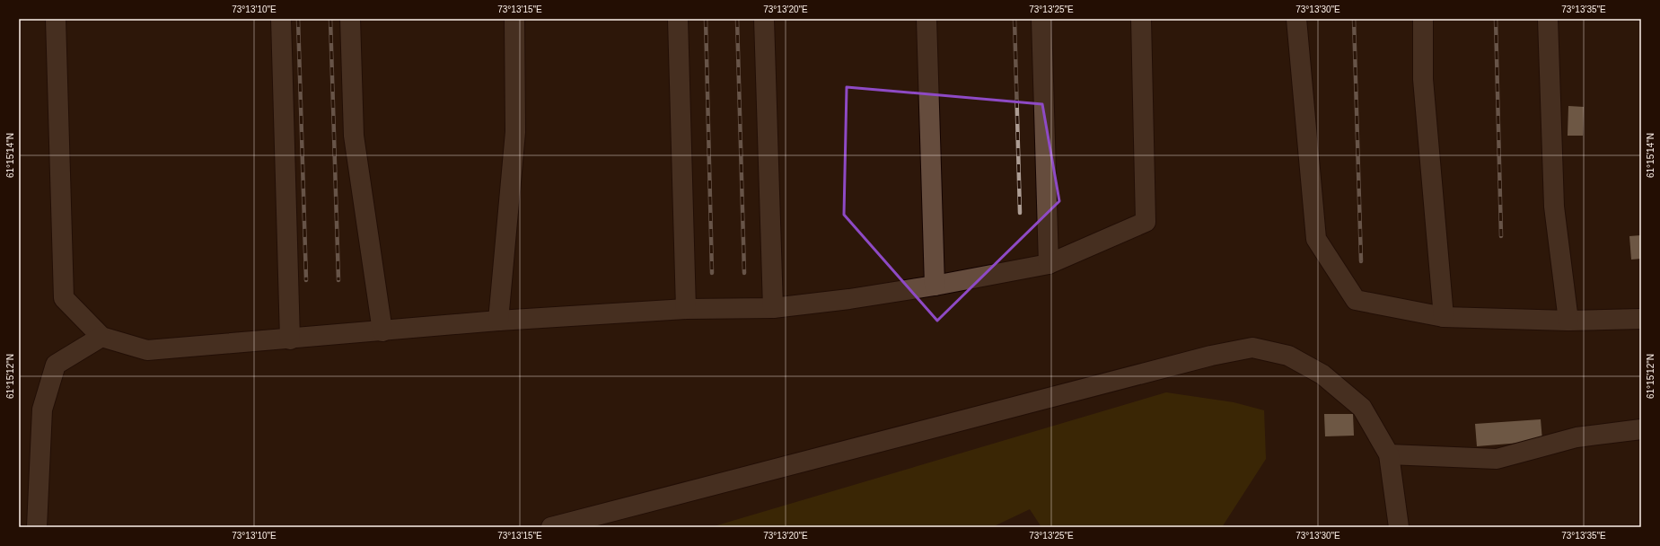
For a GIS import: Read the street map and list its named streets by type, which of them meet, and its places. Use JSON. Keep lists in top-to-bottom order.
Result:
{
  "coordinates": [
    "73°13'10\"E",
    "73°13'15\"E",
    "73°13'20\"E",
    "73°13'25\"E",
    "73°13'30\"E",
    "73°13'35\"E",
    "61°15'14\"N",
    "61°15'12\"N"
  ]
}
